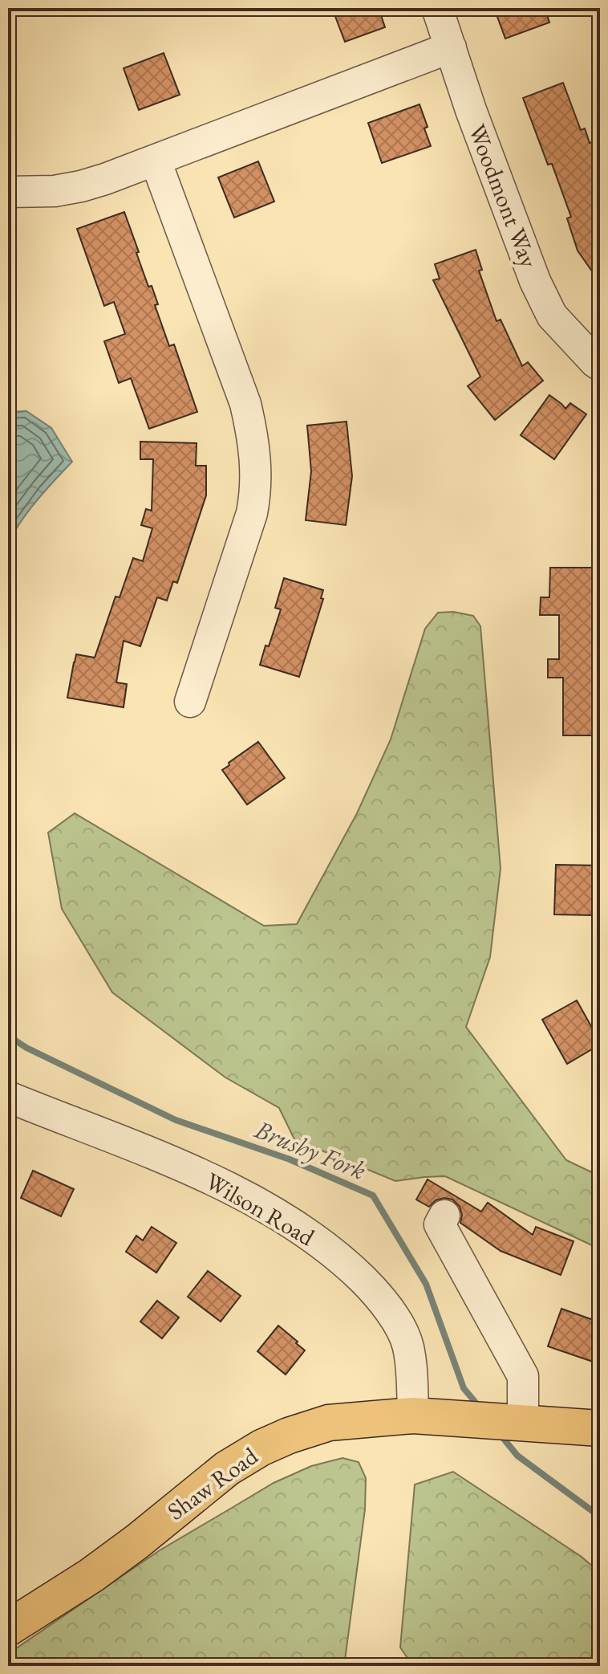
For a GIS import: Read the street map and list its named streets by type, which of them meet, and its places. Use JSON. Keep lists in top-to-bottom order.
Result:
{
  "streets": {
    "main road": ["Shaw Road"],
    "street": ["Woodmont Way", "Wilson Road"]
  },
  "crossings": [
    ["Wilson Road", "Shaw Road"]
  ],
  "water": ["Brushy Fork"]
}
